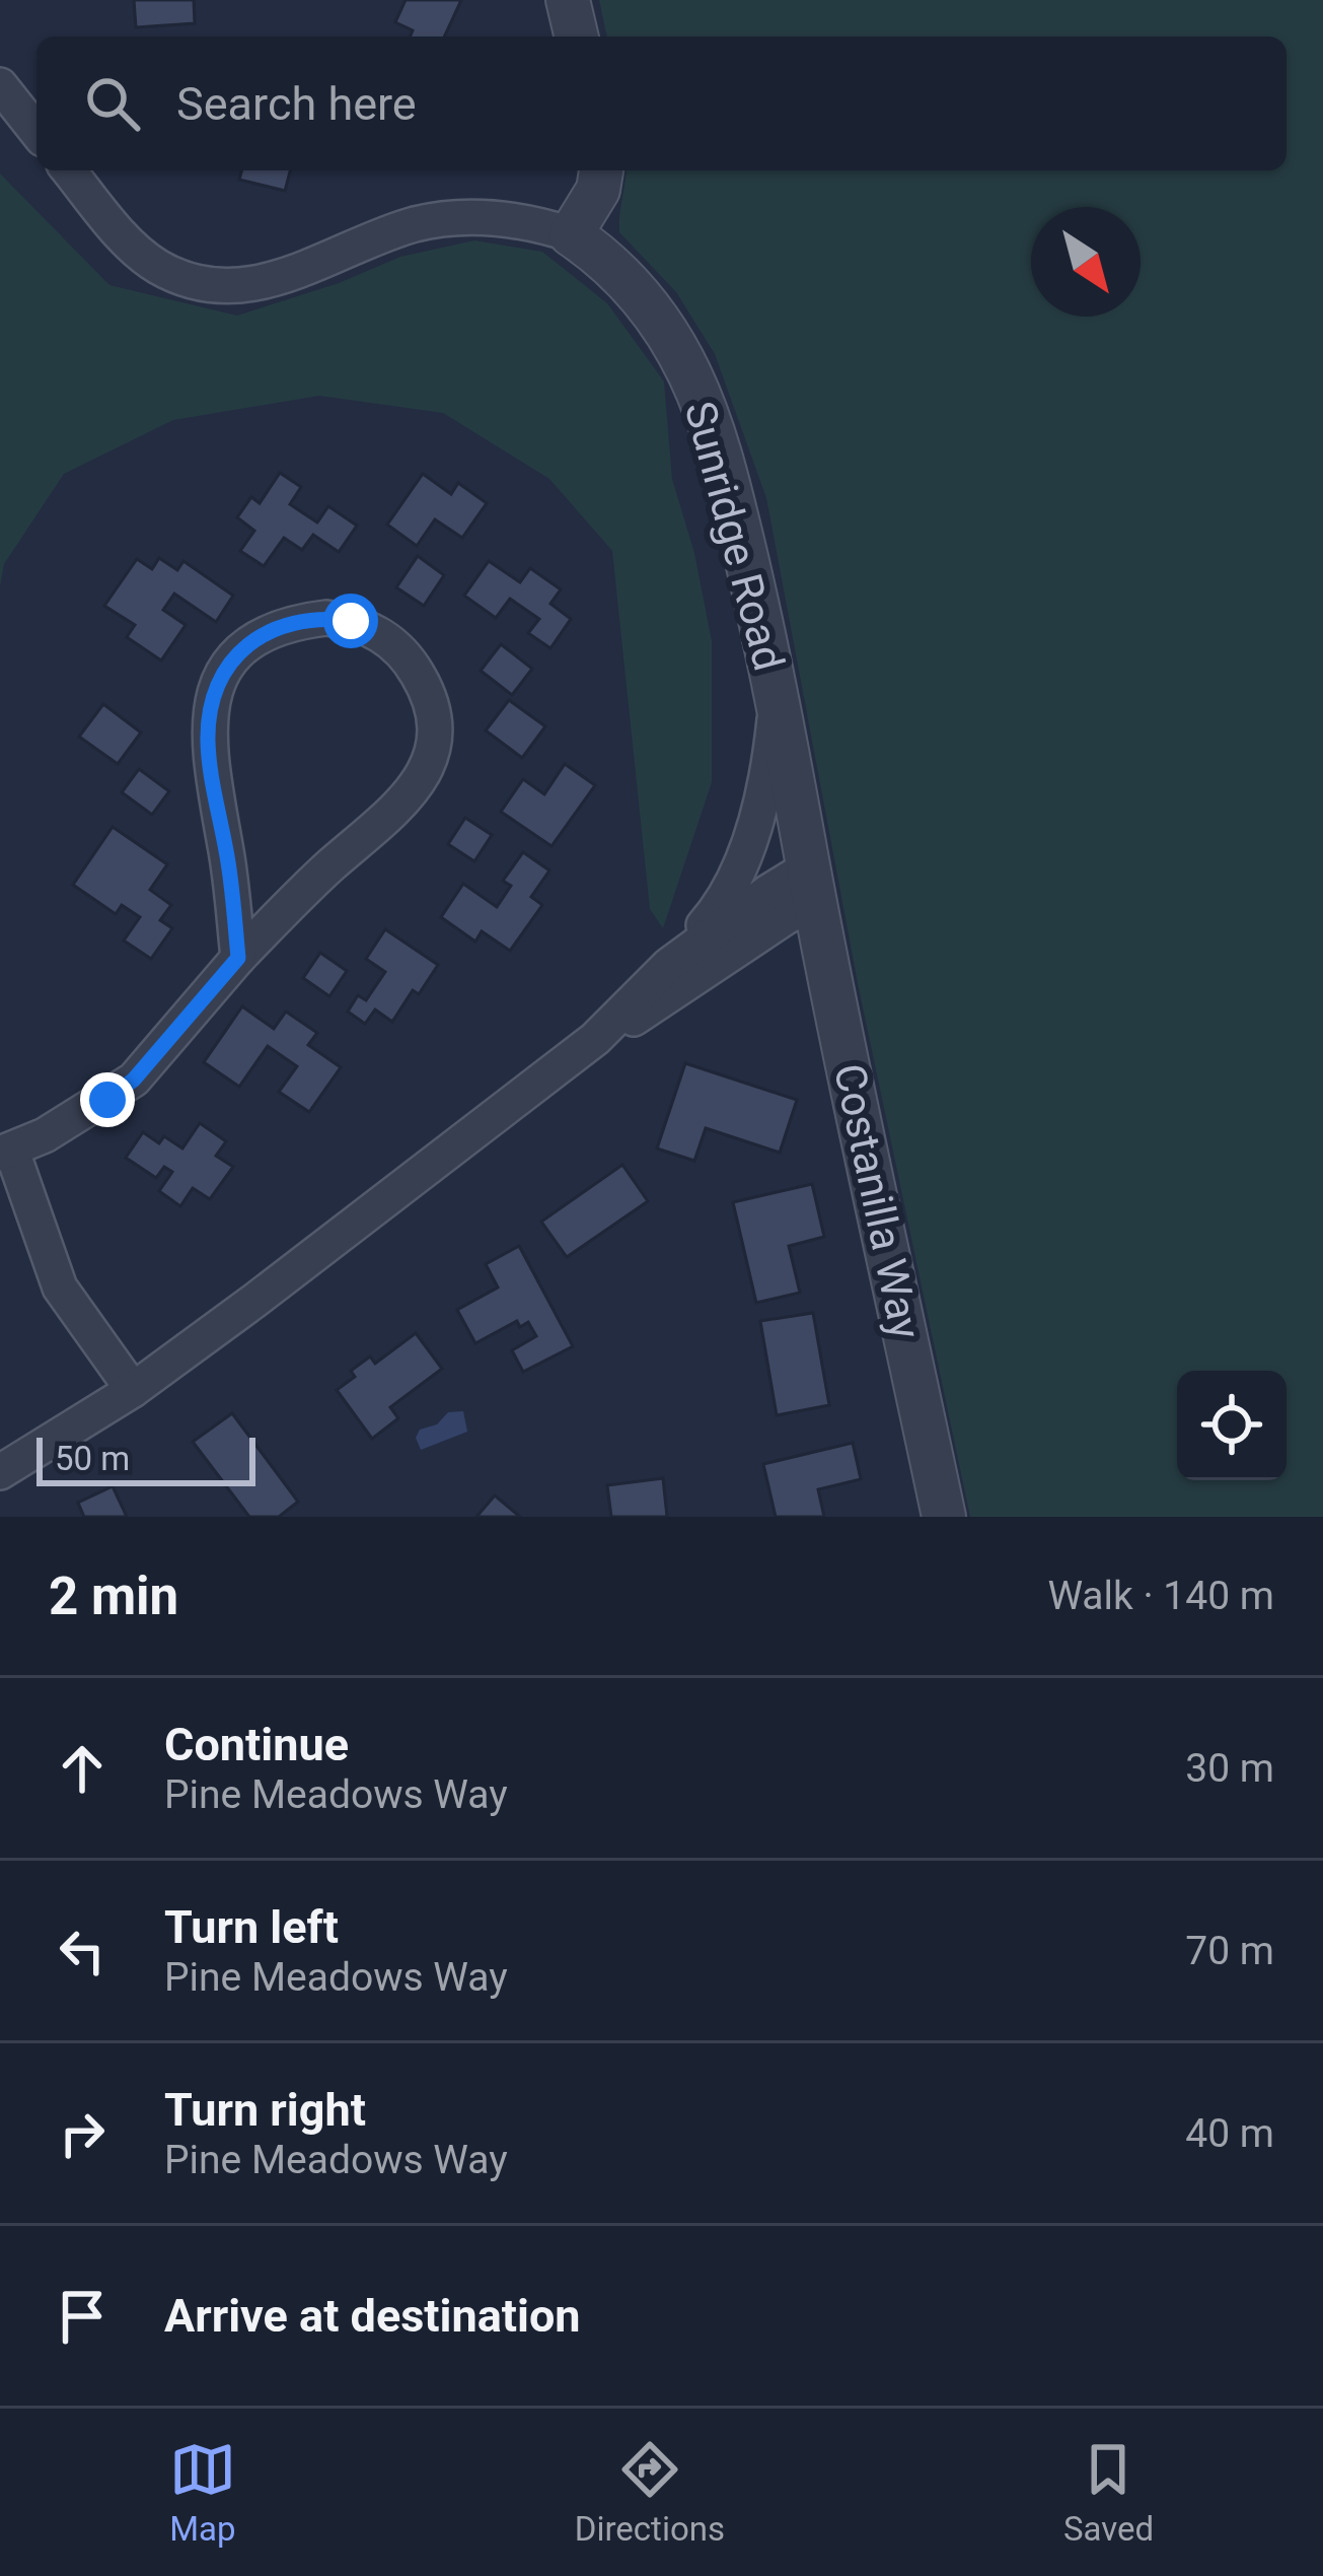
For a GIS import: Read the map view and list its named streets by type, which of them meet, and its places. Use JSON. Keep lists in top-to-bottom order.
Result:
{
  "streets": {
    "street": ["Sunridge Road", "Costanilla Way"]
  },
  "crossings": [
    ["Sunridge Road", "Costanilla Way"]
  ],
  "scale_bar": "50 m",
  "north": "bottom right",
  "page": {
    "search": "Search here",
    "scale": "50 m",
    "heading": ["2 min", "Walk · 140 m"],
    "list": [
      ["Continue", "Pine Meadows Way", "30 m"],
      ["Turn left", "Pine Meadows Way", "70 m"],
      ["Turn right", "Pine Meadows Way", "40 m"],
      "Arrive at destination"
    ],
    "nav": ["Map", "Directions", "Saved"]
  }
}
